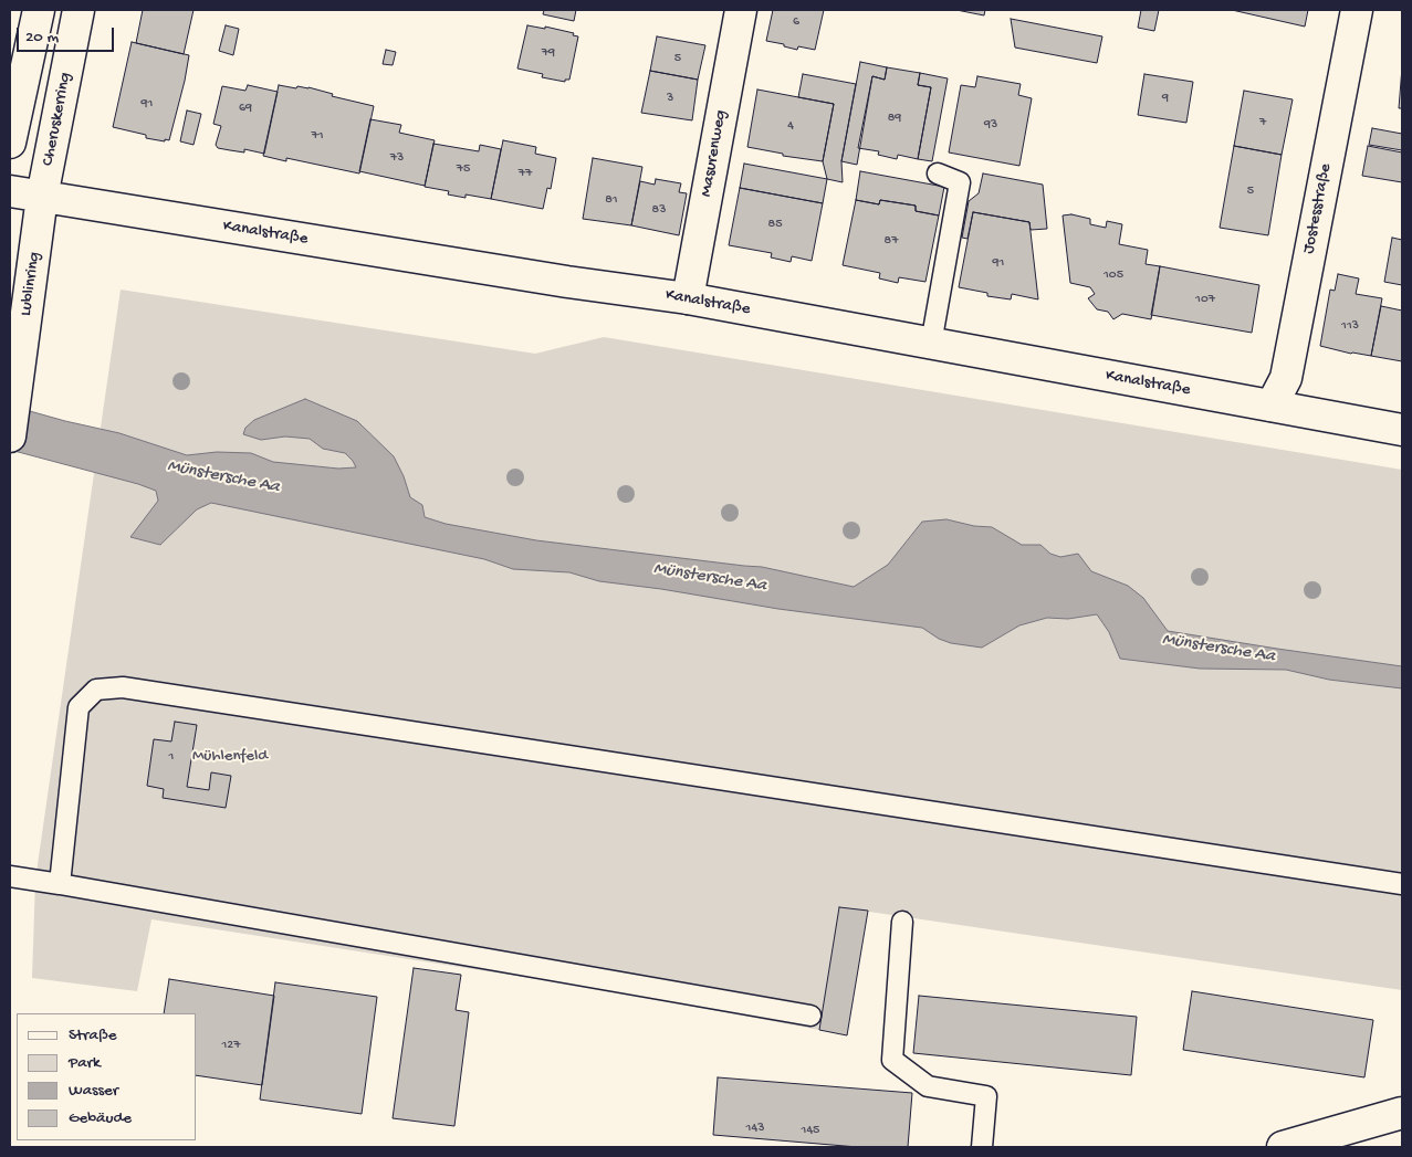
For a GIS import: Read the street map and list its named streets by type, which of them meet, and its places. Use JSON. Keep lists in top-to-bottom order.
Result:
{
  "streets": {
    "main road": [
      "Cheruskerring",
      "Masurenweg",
      "Jostesstraße",
      "Kanalstraße",
      "Lublinring"
    ]
  },
  "crossings": [
    ["Cheruskerring", "Kanalstraße"],
    ["Cheruskerring", "Lublinring"],
    ["Masurenweg", "Kanalstraße"],
    ["Jostesstraße", "Kanalstraße"],
    ["Kanalstraße", "Lublinring"]
  ],
  "water": ["Münstersche Aa"],
  "parks": ["Mühlenfeld"],
  "house_numbers": [
    "6",
    "79",
    "5",
    "3",
    "9",
    "91",
    "69",
    "89",
    "7",
    "93",
    "4",
    "71",
    "73",
    "75",
    "77",
    "5",
    "81",
    "83",
    "85",
    "87",
    "91",
    "105",
    "107",
    "113",
    "1",
    "127",
    "143",
    "145"
  ],
  "legend": [
    "Straße",
    "Park",
    "Wasser",
    "Gebäude"
  ],
  "scale_bar": "20 m"
}
